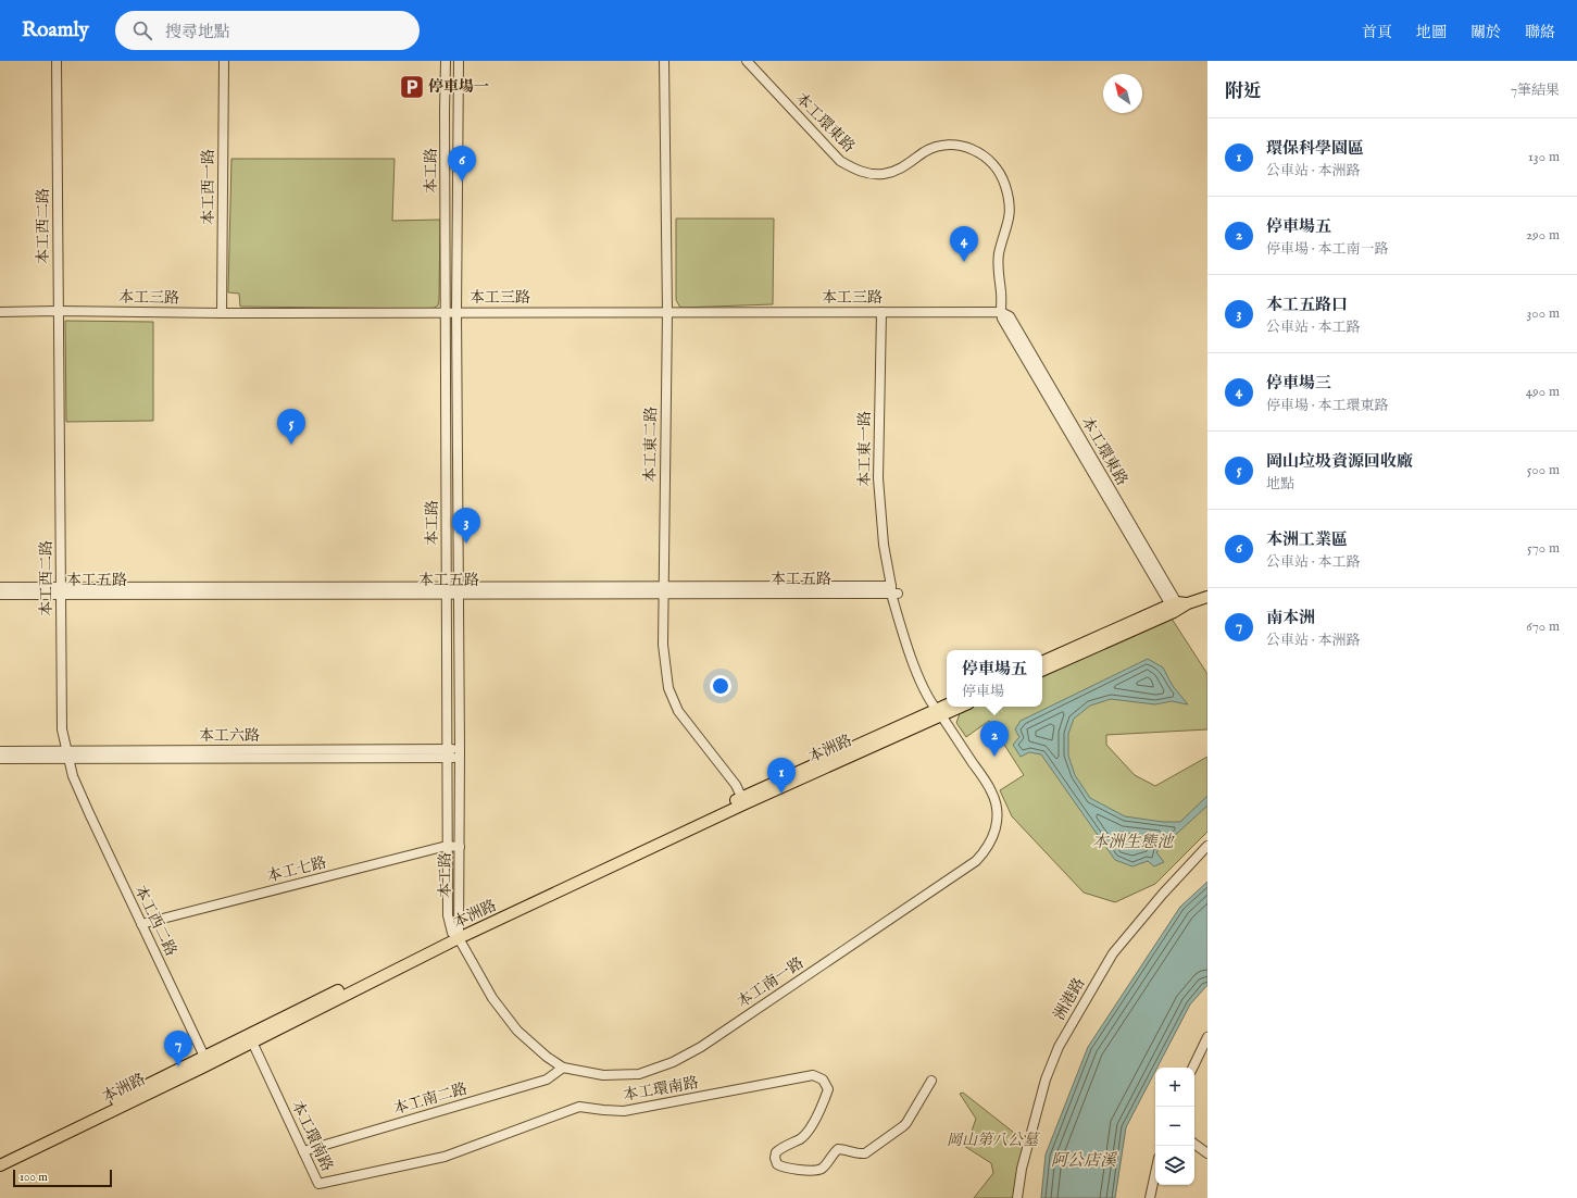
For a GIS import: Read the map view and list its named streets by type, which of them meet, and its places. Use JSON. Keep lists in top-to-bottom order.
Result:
{
  "streets": {
    "main road": ["本洲路"],
    "street": [
      "本工環東路",
      "本工路",
      "本工西一路",
      "本工西二路",
      "本工三路",
      "本工東二路",
      "本工東一路",
      "本工五路",
      "本工六路",
      "本工七路",
      "本工南一路",
      "洲港路",
      "本工環南路",
      "本工南二路"
    ]
  },
  "crossings": [
    ["本工環東路", "本工三路"],
    ["本工路", "本工三路"],
    ["本工路", "本工五路"],
    ["本工路", "本工六路"],
    ["本工路", "本洲路"],
    ["本工路", "本工七路"],
    ["本工路", "本工南一路"],
    ["本工西一路", "本工三路"],
    ["本工西二路", "本工三路"],
    ["本工西二路", "本工五路"],
    ["本工西二路", "本工六路"],
    ["本工西二路", "本洲路"],
    ["本工西二路", "本工七路"],
    ["本工三路", "本工東二路"],
    ["本工三路", "本工東一路"],
    ["本工東二路", "本工五路"],
    ["本工東二路", "本洲路"],
    ["本工東一路", "本工五路"],
    ["本工東一路", "本洲路"],
    ["本工東一路", "本工南一路"],
    ["本洲路", "本工南一路"],
    ["本洲路", "本工環南路"],
    ["本工南一路", "本工南二路"],
    ["本工環南路", "本工南二路"]
  ],
  "water": ["本洲生態池", "阿公店溪"],
  "parks": ["岡山第八公墓"],
  "places": {
    "parking": ["停車場一"]
  },
  "scale_bar": "100 m",
  "north": "top left",
  "page": {
    "header": "Roamly",
    "search": "搜尋地點",
    "nav": [
      "首頁",
      "地圖",
      "關於",
      "聯絡"
    ],
    "heading": ["附近", "7筆結果"],
    "list": [
      {
        "mark": "1",
        "name": "環保科學園區",
        "note": "公車站 · 本洲路",
        "value": "130 m"
      },
      {
        "mark": "2",
        "name": "停車場五",
        "note": "停車場 · 本工南一路",
        "value": "290 m"
      },
      {
        "mark": "3",
        "name": "本工五路口",
        "note": "公車站 · 本工路",
        "value": "300 m"
      },
      {
        "mark": "4",
        "name": "停車場三",
        "note": "停車場 · 本工環東路",
        "value": "490 m"
      },
      {
        "mark": "5",
        "name": "岡山垃圾資源回收廠",
        "note": "地點",
        "value": "500 m"
      },
      {
        "mark": "6",
        "name": "本洲工業區",
        "note": "公車站 · 本工路",
        "value": "570 m"
      },
      {
        "mark": "7",
        "name": "南本洲",
        "note": "公車站 · 本洲路",
        "value": "670 m"
      }
    ],
    "pins": [
      "6",
      "4",
      "5",
      "3",
      "2",
      "1",
      "7"
    ],
    "popup": ["停車場五", "停車場"],
    "map_buttons": ["+", "−"],
    "scale": "100 m"
  }
}
